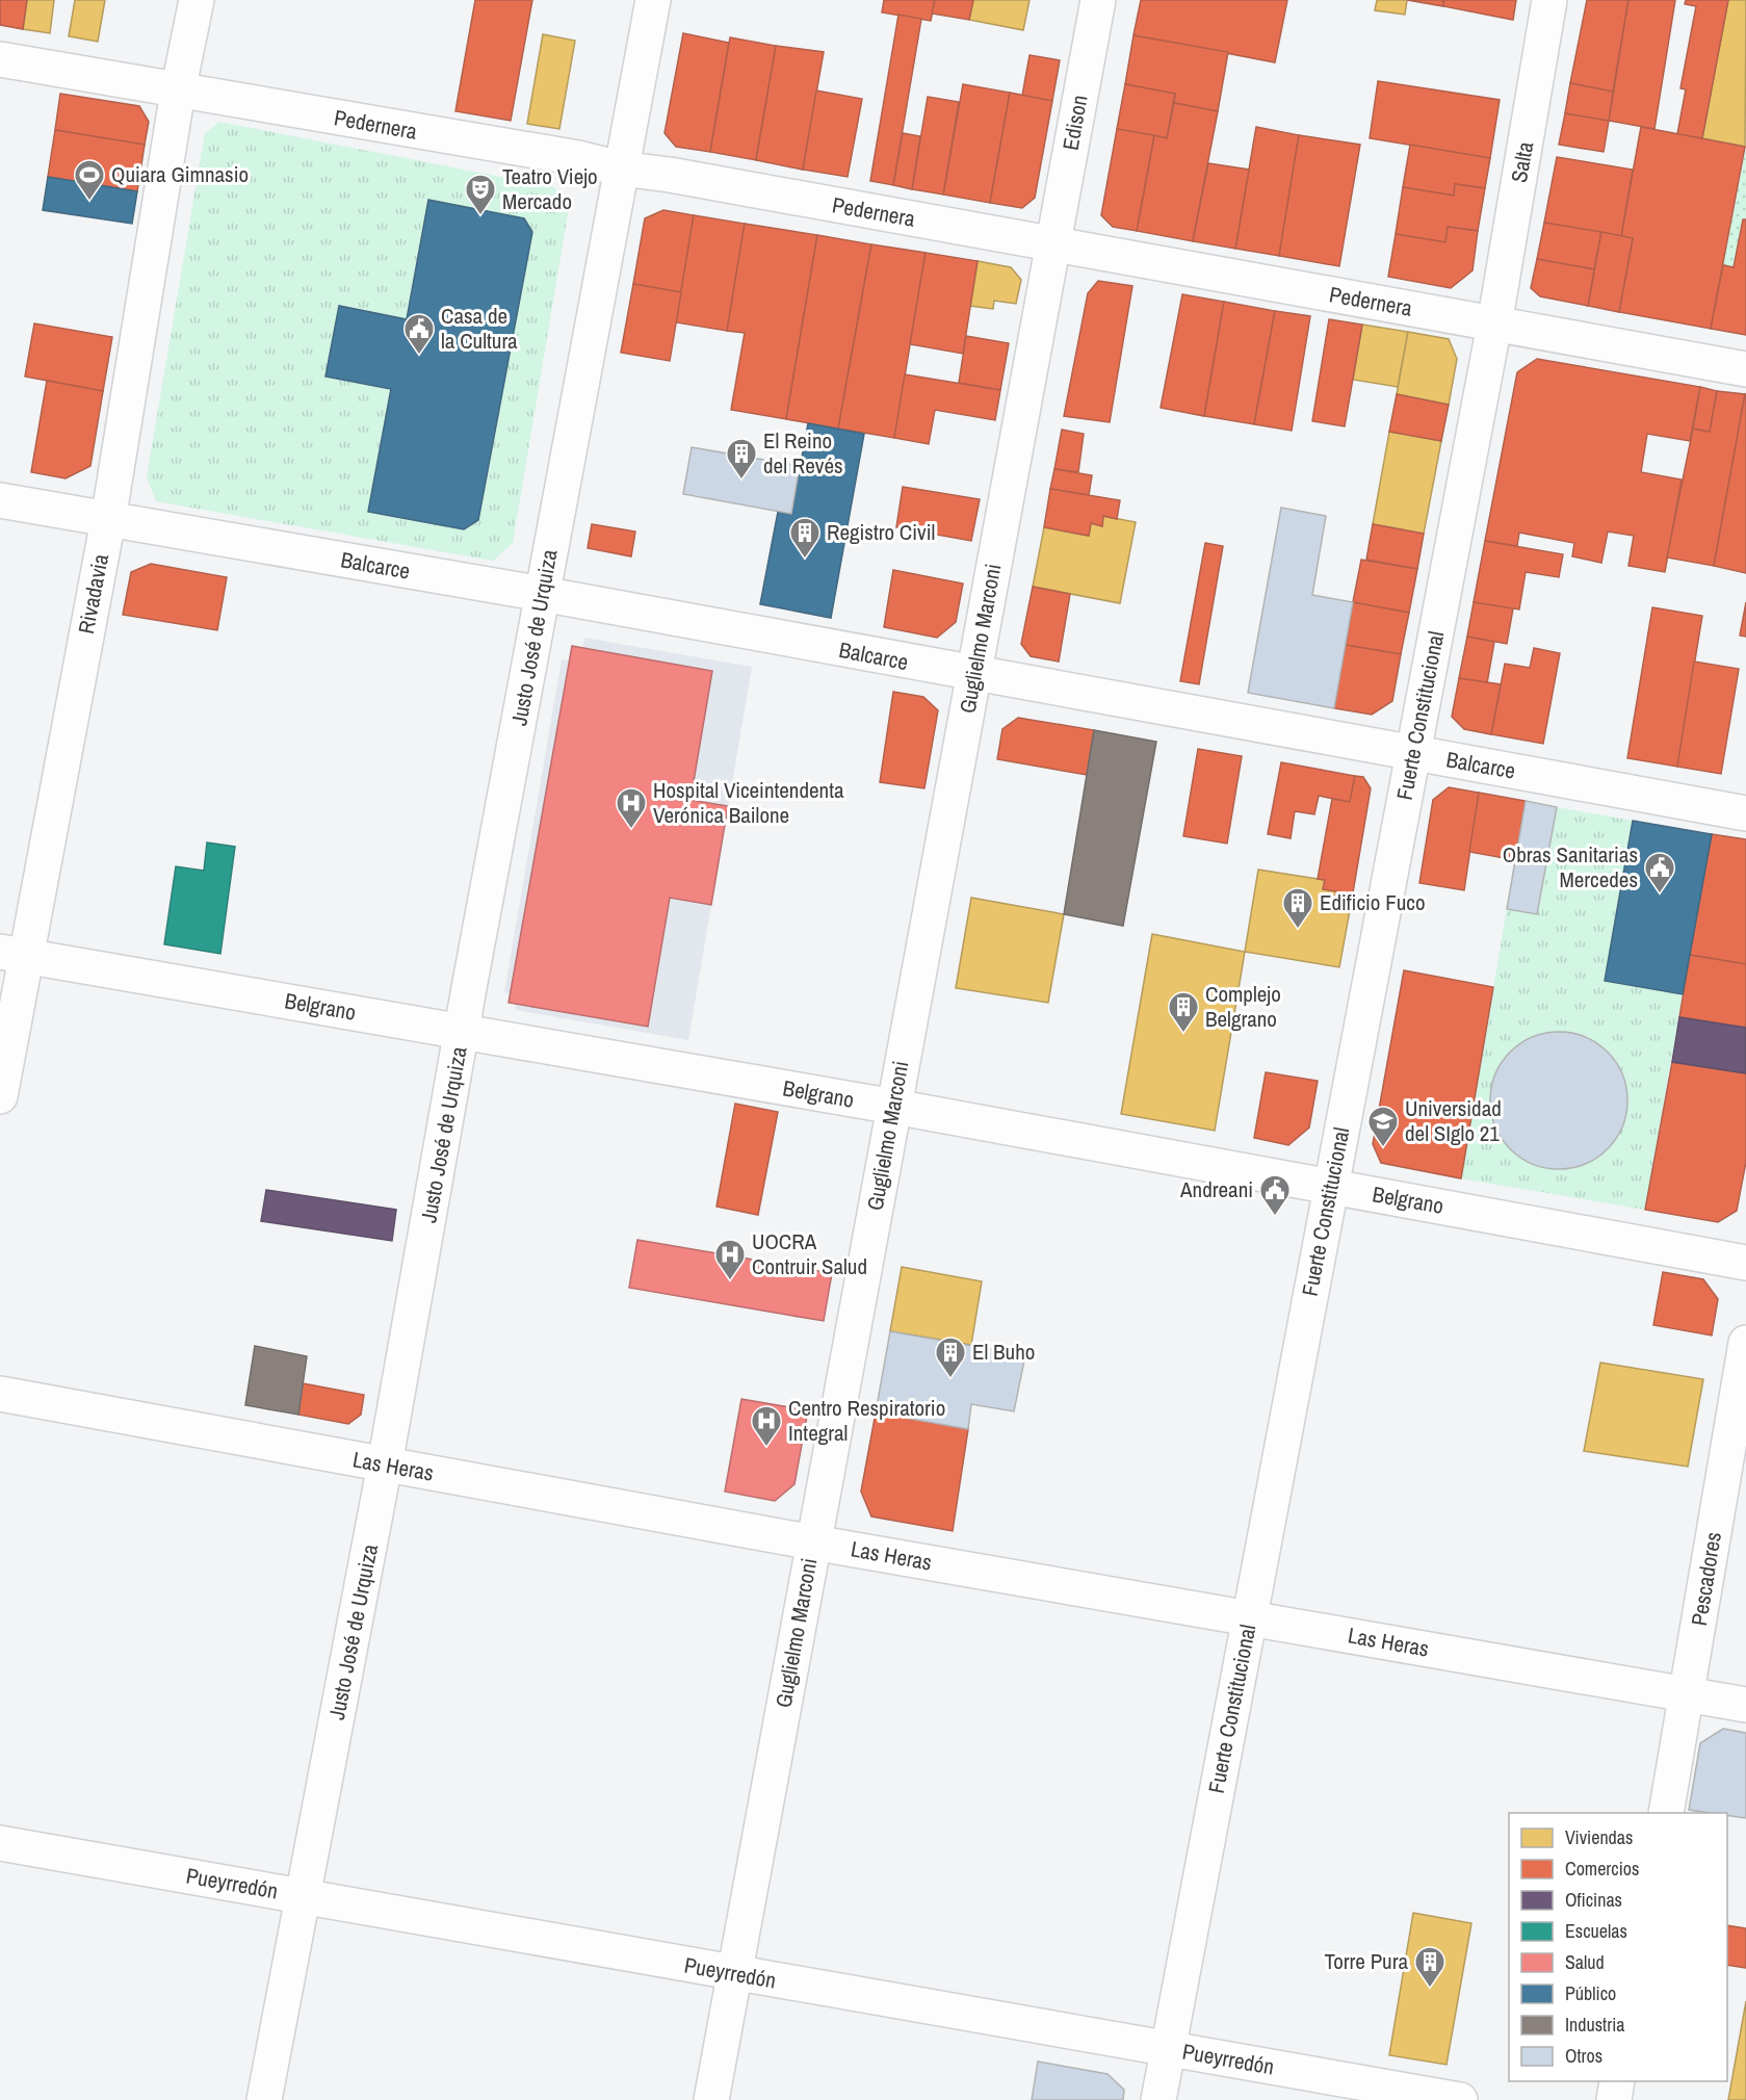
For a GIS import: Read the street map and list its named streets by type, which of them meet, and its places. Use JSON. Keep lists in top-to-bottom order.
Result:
{
  "streets": {
    "street": [
      "Edison",
      "Pedernera",
      "Salta",
      "Balcarce",
      "Rivadavia",
      "Justo José de Urquiza",
      "Guglielmo Marconi",
      "Fuerte Constitucional",
      "Belgrano",
      "Las Heras",
      "Pescadores",
      "Pueyrredón"
    ]
  },
  "crossings": [
    ["Edison", "Pedernera"],
    ["Edison", "Guglielmo Marconi"],
    ["Pedernera", "Salta"],
    ["Pedernera", "Rivadavia"],
    ["Pedernera", "Justo José de Urquiza"],
    ["Pedernera", "Guglielmo Marconi"],
    ["Pedernera", "Fuerte Constitucional"],
    ["Salta", "Fuerte Constitucional"],
    ["Balcarce", "Rivadavia"],
    ["Balcarce", "Justo José de Urquiza"],
    ["Balcarce", "Guglielmo Marconi"],
    ["Balcarce", "Fuerte Constitucional"],
    ["Rivadavia", "Belgrano"],
    ["Justo José de Urquiza", "Belgrano"],
    ["Justo José de Urquiza", "Las Heras"],
    ["Justo José de Urquiza", "Pueyrredón"],
    ["Guglielmo Marconi", "Belgrano"],
    ["Guglielmo Marconi", "Las Heras"],
    ["Guglielmo Marconi", "Pueyrredón"],
    ["Fuerte Constitucional", "Belgrano"],
    ["Fuerte Constitucional", "Las Heras"],
    ["Fuerte Constitucional", "Pueyrredón"],
    ["Las Heras", "Pescadores"]
  ],
  "places": {
    "sports": ["Quiara Gimnasio"],
    "theatre": ["Teatro Viejo Mercado"],
    "public building": ["Casa de la Cultura", "Obras Sanitarias Mercedes", "Andreani"],
    "building": [
      "El Reino del Revés",
      "Registro Civil",
      "Edificio Fuco",
      "Complejo Belgrano",
      "El Buho",
      "Torre Pura"
    ],
    "hospital": ["Hospital Viceintendenta Verónica Bailone", "UOCRA Contruir Salud", "Centro Respiratorio Integral"],
    "school or university": ["Universidad del SIglo 21"]
  },
  "legend": [
    "Viviendas",
    "Comercios",
    "Oficinas",
    "Escuelas",
    "Salud",
    "Público",
    "Industria",
    "Otros"
  ]
}
